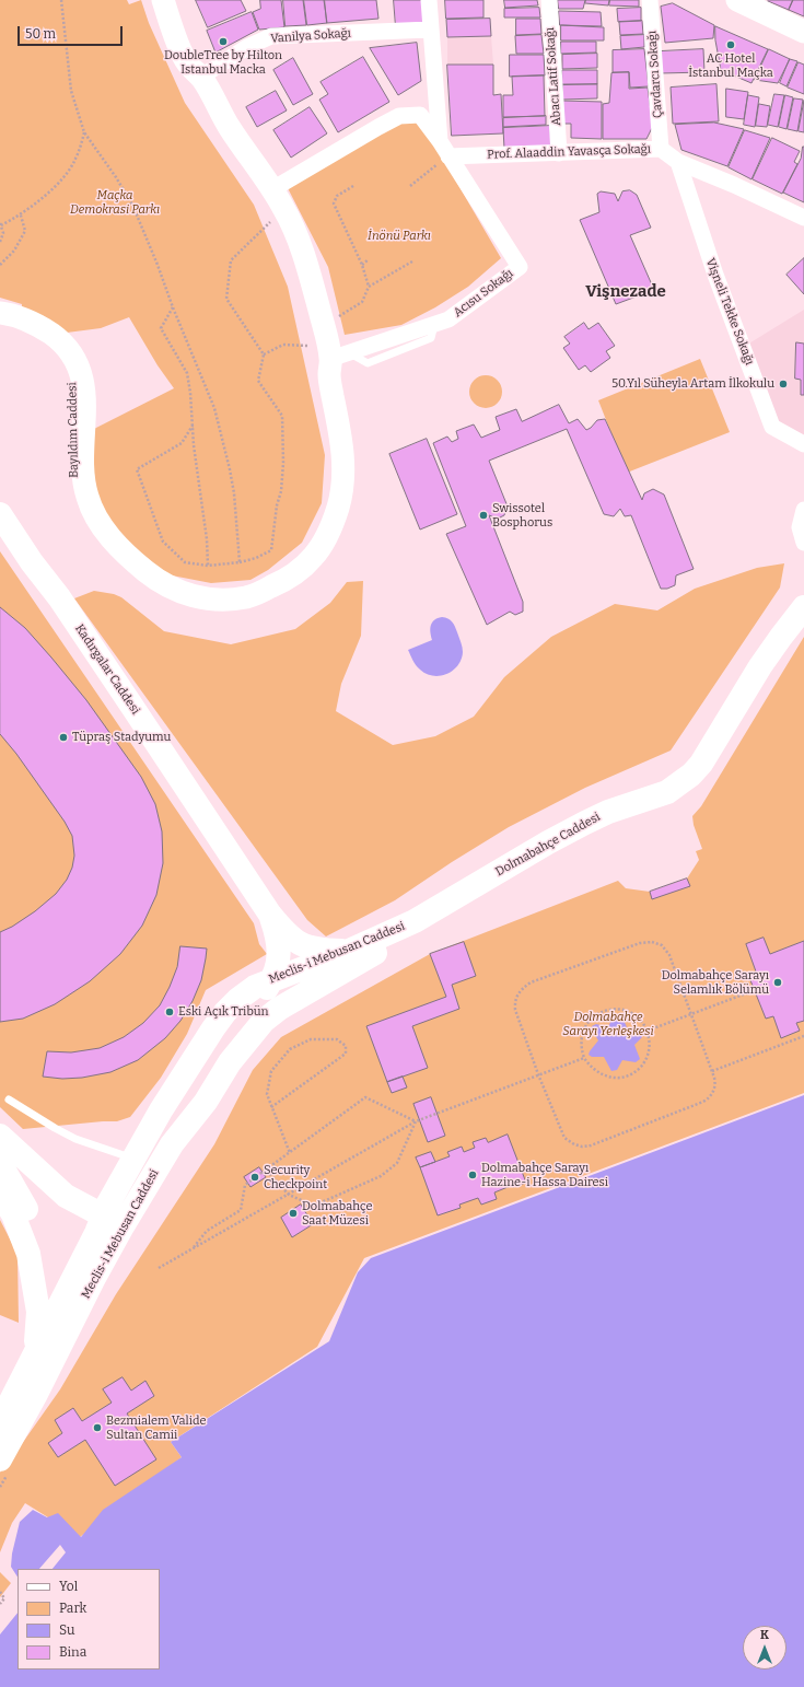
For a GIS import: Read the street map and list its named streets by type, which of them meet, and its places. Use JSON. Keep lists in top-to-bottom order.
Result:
{
  "streets": {
    "main road": [
      "Bayıldım Caddesi",
      "Kadırgalar Caddesi",
      "Dolmabahçe Caddesi",
      "Meclis-i Mebusan Caddesi"
    ],
    "street": [
      "Vanilya Sokağı",
      "Çavdarcı Sokağı",
      "Abacı Latif Sokağı",
      "Prof. Alaaddin Yavasça Sokağı",
      "Acısu Sokağı",
      "Vişneli Tekke Sokağı"
    ]
  },
  "crossings": [
    ["Vanilya Sokağı", "Acısu Sokağı"],
    ["Vanilya Sokağı", "Bayıldım Caddesi"],
    ["Çavdarcı Sokağı", "Prof. Alaaddin Yavasça Sokağı"],
    ["Abacı Latif Sokağı", "Prof. Alaaddin Yavasça Sokağı"],
    ["Prof. Alaaddin Yavasça Sokağı", "Acısu Sokağı"],
    ["Prof. Alaaddin Yavasça Sokağı", "Vişneli Tekke Sokağı"],
    ["Acısu Sokağı", "Bayıldım Caddesi"],
    ["Kadırgalar Caddesi", "Meclis-i Mebusan Caddesi"],
    ["Dolmabahçe Caddesi", "Meclis-i Mebusan Caddesi"]
  ],
  "districts": ["Vişnezade"],
  "parks": ["Maçka Demokrasi Parkı", "İnönü Parkı", "Dolmabahçe Sarayı Yerleşkesi"],
  "places": [
    "DoubleTree by Hilton Istanbul Macka",
    "AC Hotel İstanbul Maçka",
    "50.Yıl Süheyla Artam İlkokulu",
    "Swissotel Bosphorus",
    "Tüpraş Stadyumu",
    "Dolmabahçe Sarayı Selamlık Bölümü",
    "Eski Açık Tribün",
    "Dolmabahçe Sarayı Hazine-i Hassa Dairesi",
    "Security Checkpoint",
    "Dolmabahçe Saat Müzesi",
    "Bezmialem Valide Sultan Camii"
  ],
  "legend": [
    "Yol",
    "Park",
    "Su",
    "Bina"
  ],
  "scale_bar": "50 m",
  "north": "top"
}
